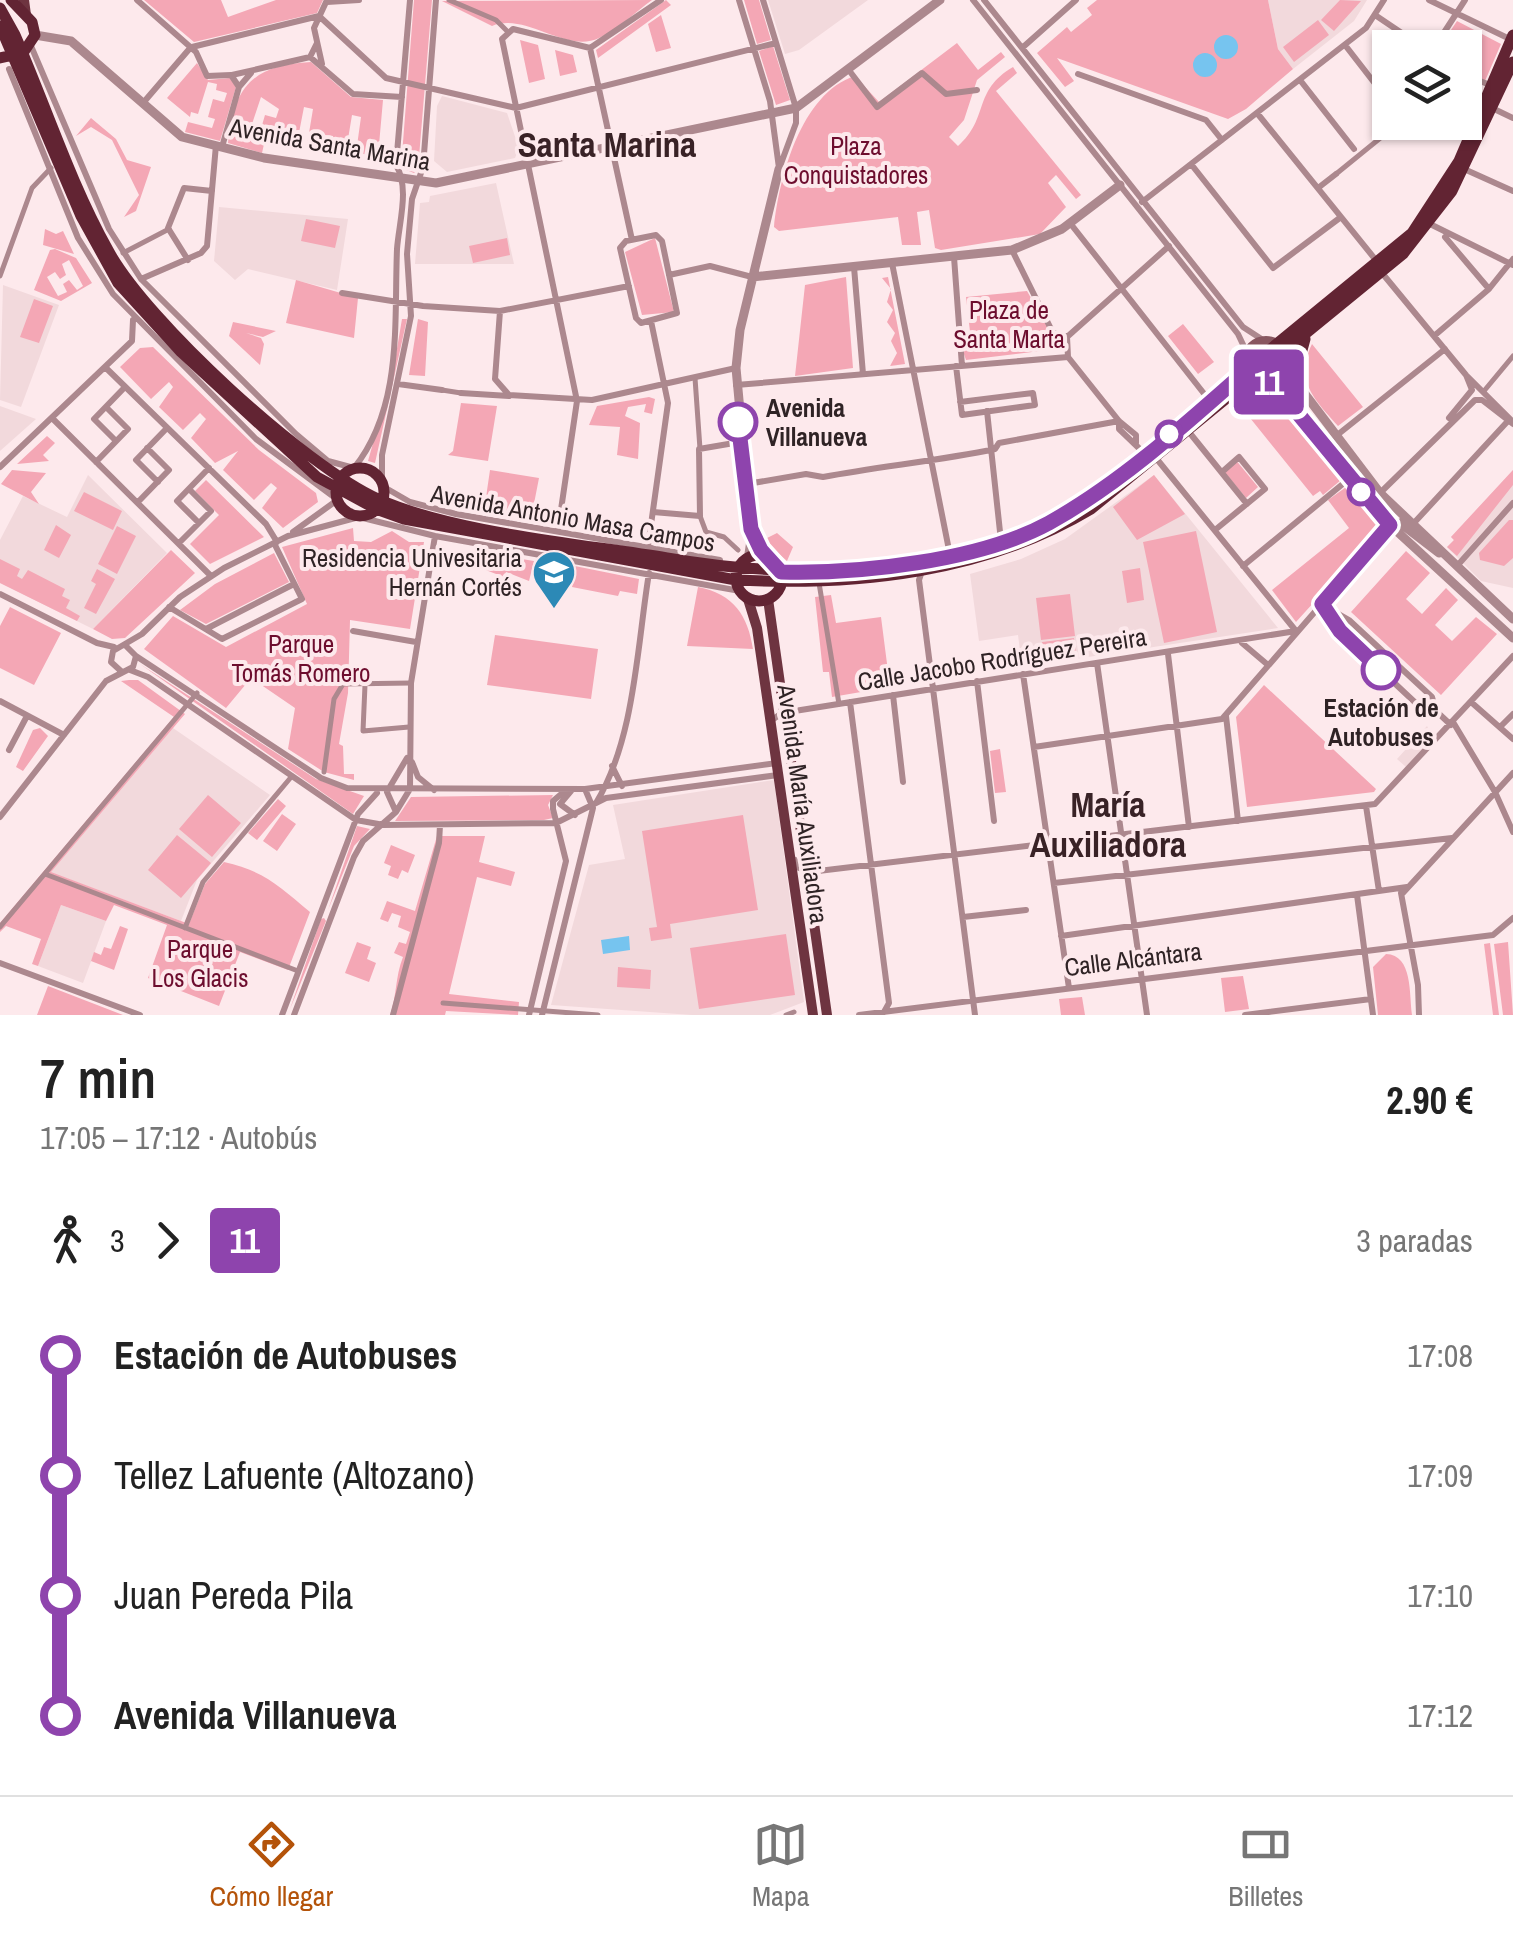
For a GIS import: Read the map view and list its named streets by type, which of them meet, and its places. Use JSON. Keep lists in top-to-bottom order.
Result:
{
  "streets": {
    "highway": ["Avenida Antonio Masa Campos"],
    "main road": ["Avenida María Auxiliadora"],
    "street": ["Avenida Santa Marina", "Calle Jacobo Rodríguez Pereira", "Calle Alcántara"]
  },
  "crossings": [
    ["Avenida Santa Marina", "Avenida Antonio Masa Campos"],
    ["Avenida Antonio Masa Campos", "Avenida María Auxiliadora"],
    ["Calle Jacobo Rodríguez Pereira", "Avenida María Auxiliadora"]
  ],
  "districts": ["Santa Marina", "María Auxiliadora"],
  "parks": [
    "Plaza Conquistadores",
    "Plaza de Santa Marta",
    "Parque Tomás Romero",
    "Parque Los Glacis"
  ],
  "places": {
    "other": ["Avenida Villanueva", "Estación de Autobuses"],
    "school or university": ["Residencia Univesitaria Hernán Cortés"]
  },
  "lines": ["bus line 11"],
  "page": {
    "on_map": "11",
    "heading": ["7 min", "17:05 – 17:12 · Autobús", "2.90 €"],
    "legs": ["3", "11", "3 paradas"],
    "list": [
      {
        "name": "Estación de Autobuses",
        "value": "17:08"
      },
      {
        "name": "Tellez Lafuente (Altozano)",
        "value": "17:09"
      },
      {
        "name": "Juan Pereda Pila",
        "value": "17:10"
      },
      {
        "name": "Avenida Villanueva",
        "value": "17:12"
      }
    ],
    "tabs": ["Cómo llegar", "Mapa", "Billetes"]
  }
}
